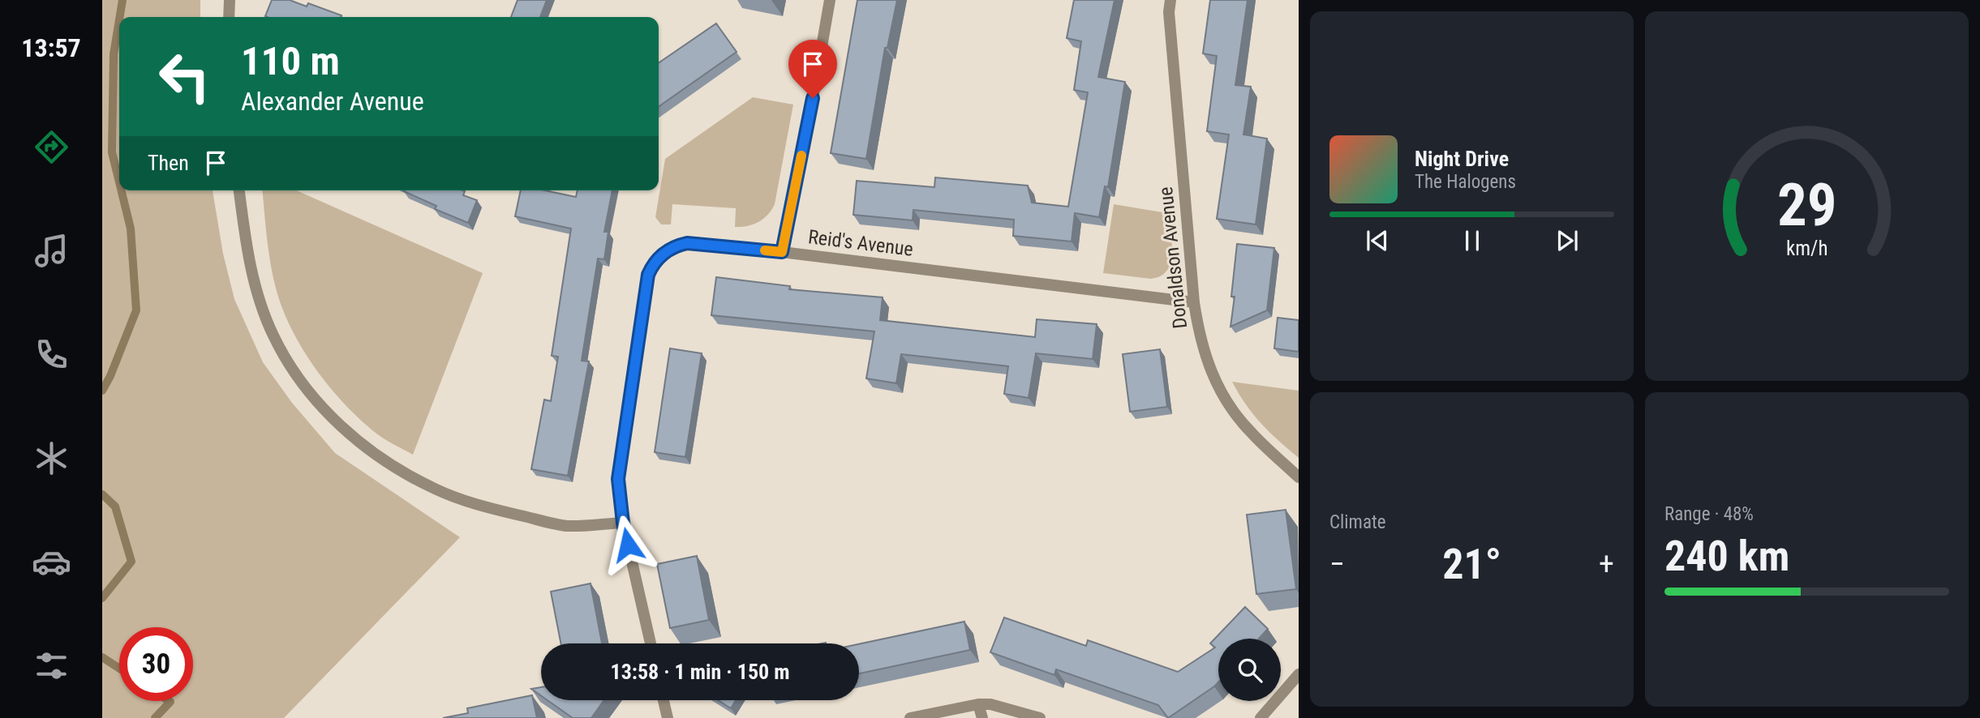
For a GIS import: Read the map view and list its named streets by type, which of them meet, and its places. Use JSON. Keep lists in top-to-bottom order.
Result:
{
  "streets": {
    "street": ["Reid's Avenue", "Donaldson Avenue"]
  },
  "crossings": [
    ["Reid's Avenue", "Donaldson Avenue"]
  ],
  "page": {
    "tabs": "13:57",
    "turn": ["110 m", "Alexander Avenue"],
    "song": ["Night Drive", "The Halogens"],
    "then": "Then",
    "tile": [
      "Climate",
      ["Range · 48%", "240 km"]
    ],
    "heat": ["−", "21°", "+"],
    "limit": "30",
    "trip": "13:58 · 1 min · 150 m",
    "gauge": ["29", "km/h"]
  }
}
